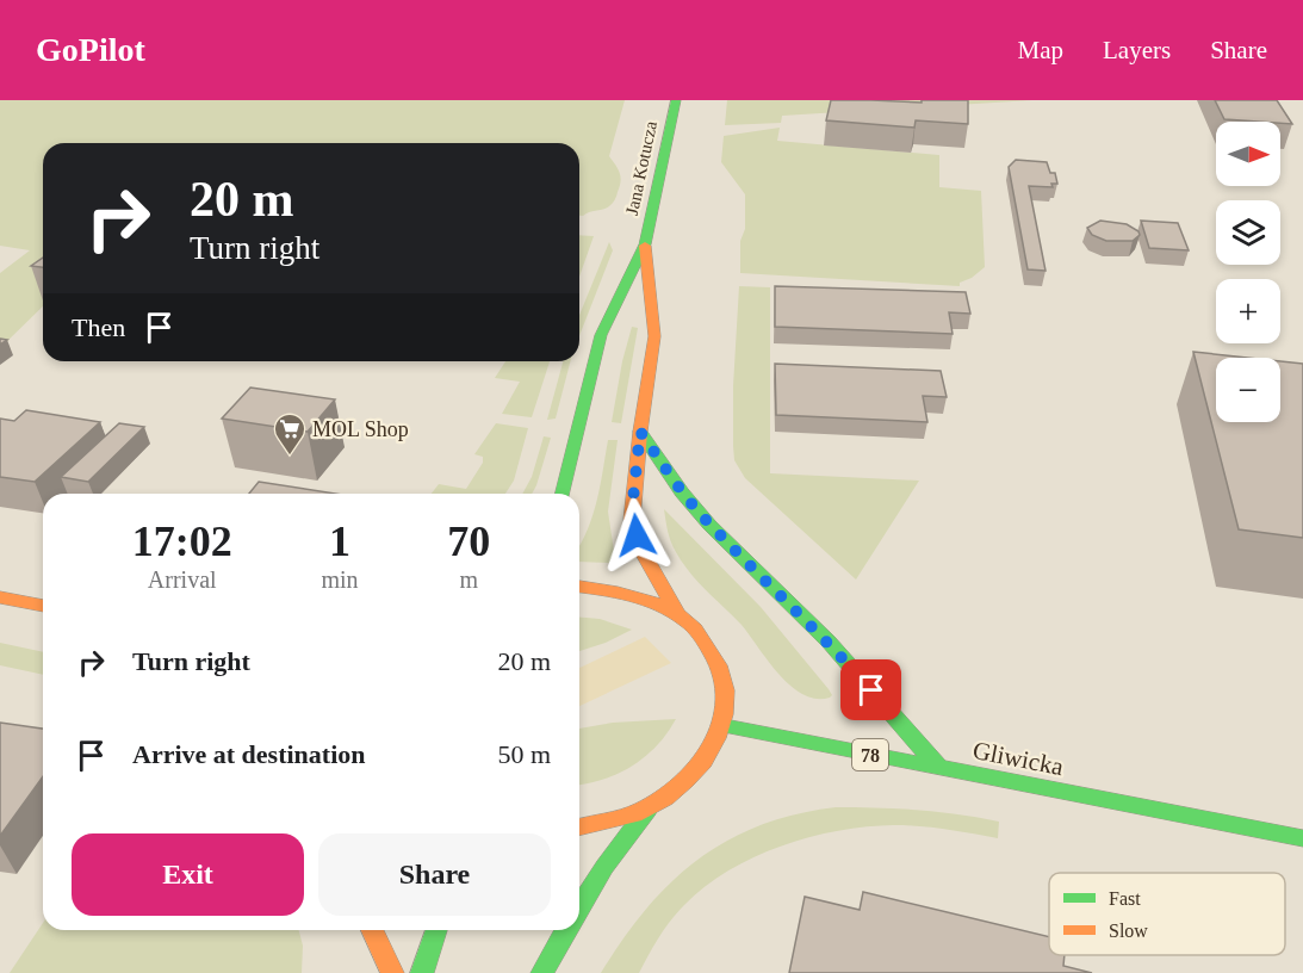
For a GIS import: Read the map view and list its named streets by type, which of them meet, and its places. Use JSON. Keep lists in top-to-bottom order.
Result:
{
  "streets": {
    "main road": ["Jana Kotucza", "78", "Gliwicka"]
  },
  "crossings": [
    ["Jana Kotucza", "78"],
    ["78", "Gliwicka"]
  ],
  "places": {
    "supermarket": ["MOL Shop"]
  },
  "legend": ["Fast", "Slow"],
  "north": "right",
  "page": {
    "header": "GoPilot",
    "nav": ["Map", "Layers", "Share"],
    "map_buttons": ["+", "−"],
    "turn": ["20 m", "Turn right"],
    "then": "Then",
    "eta": [
      "17:02",
      "Arrival",
      "1",
      "min",
      "70",
      "m"
    ],
    "list": [
      {
        "name": "Turn right",
        "value": "20 m"
      },
      {
        "name": "Arrive at destination",
        "value": "50 m"
      }
    ],
    "buttons": ["Exit", "Share"]
  }
}
